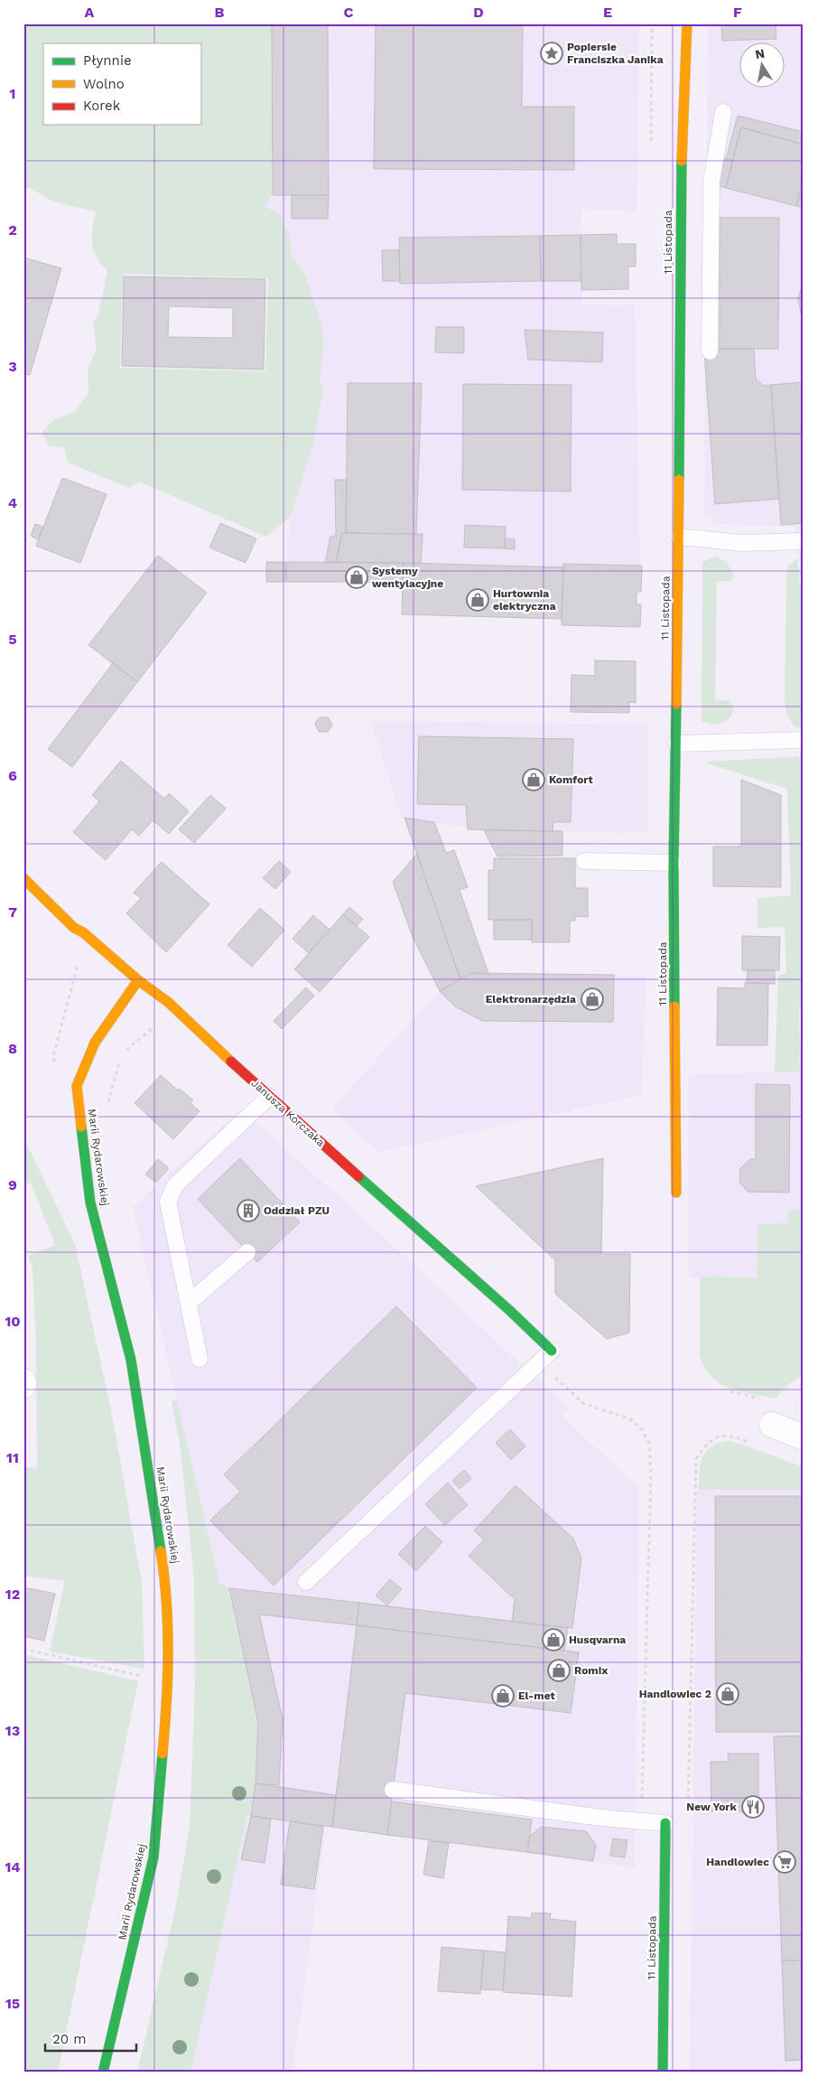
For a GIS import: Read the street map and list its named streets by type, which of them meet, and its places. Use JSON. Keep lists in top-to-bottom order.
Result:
{
  "streets": {
    "street": ["11 Listopada", "Janusza Korczaka", "Marii Rydarowskiej"]
  },
  "crossings": [
    ["Janusza Korczaka", "Marii Rydarowskiej"]
  ],
  "places": {
    "place": ["Popiersie Franciszka Janika"],
    "shop": [
      "Systemy wentylacyjne",
      "Hurtownia elektryczna",
      "Komfort",
      "Elektronarzędzia",
      "Husqvarna",
      "Romix",
      "Handlowiec 2",
      "El-met"
    ],
    "building": ["Oddział PZU"],
    "restaurant": ["New York"],
    "supermarket": ["Handlowiec"]
  },
  "legend": ["Płynnie", "Wolno", "Korek"],
  "scale_bar": "20 m",
  "north": "top",
  "grid": {
    "columns": [
      "A",
      "B",
      "C",
      "D",
      "E",
      "F"
    ],
    "rows": [
      "1",
      "2",
      "3",
      "4",
      "5",
      "6",
      "7",
      "8",
      "9",
      "10",
      "11",
      "12",
      "13",
      "14",
      "15"
    ]
  }
}
